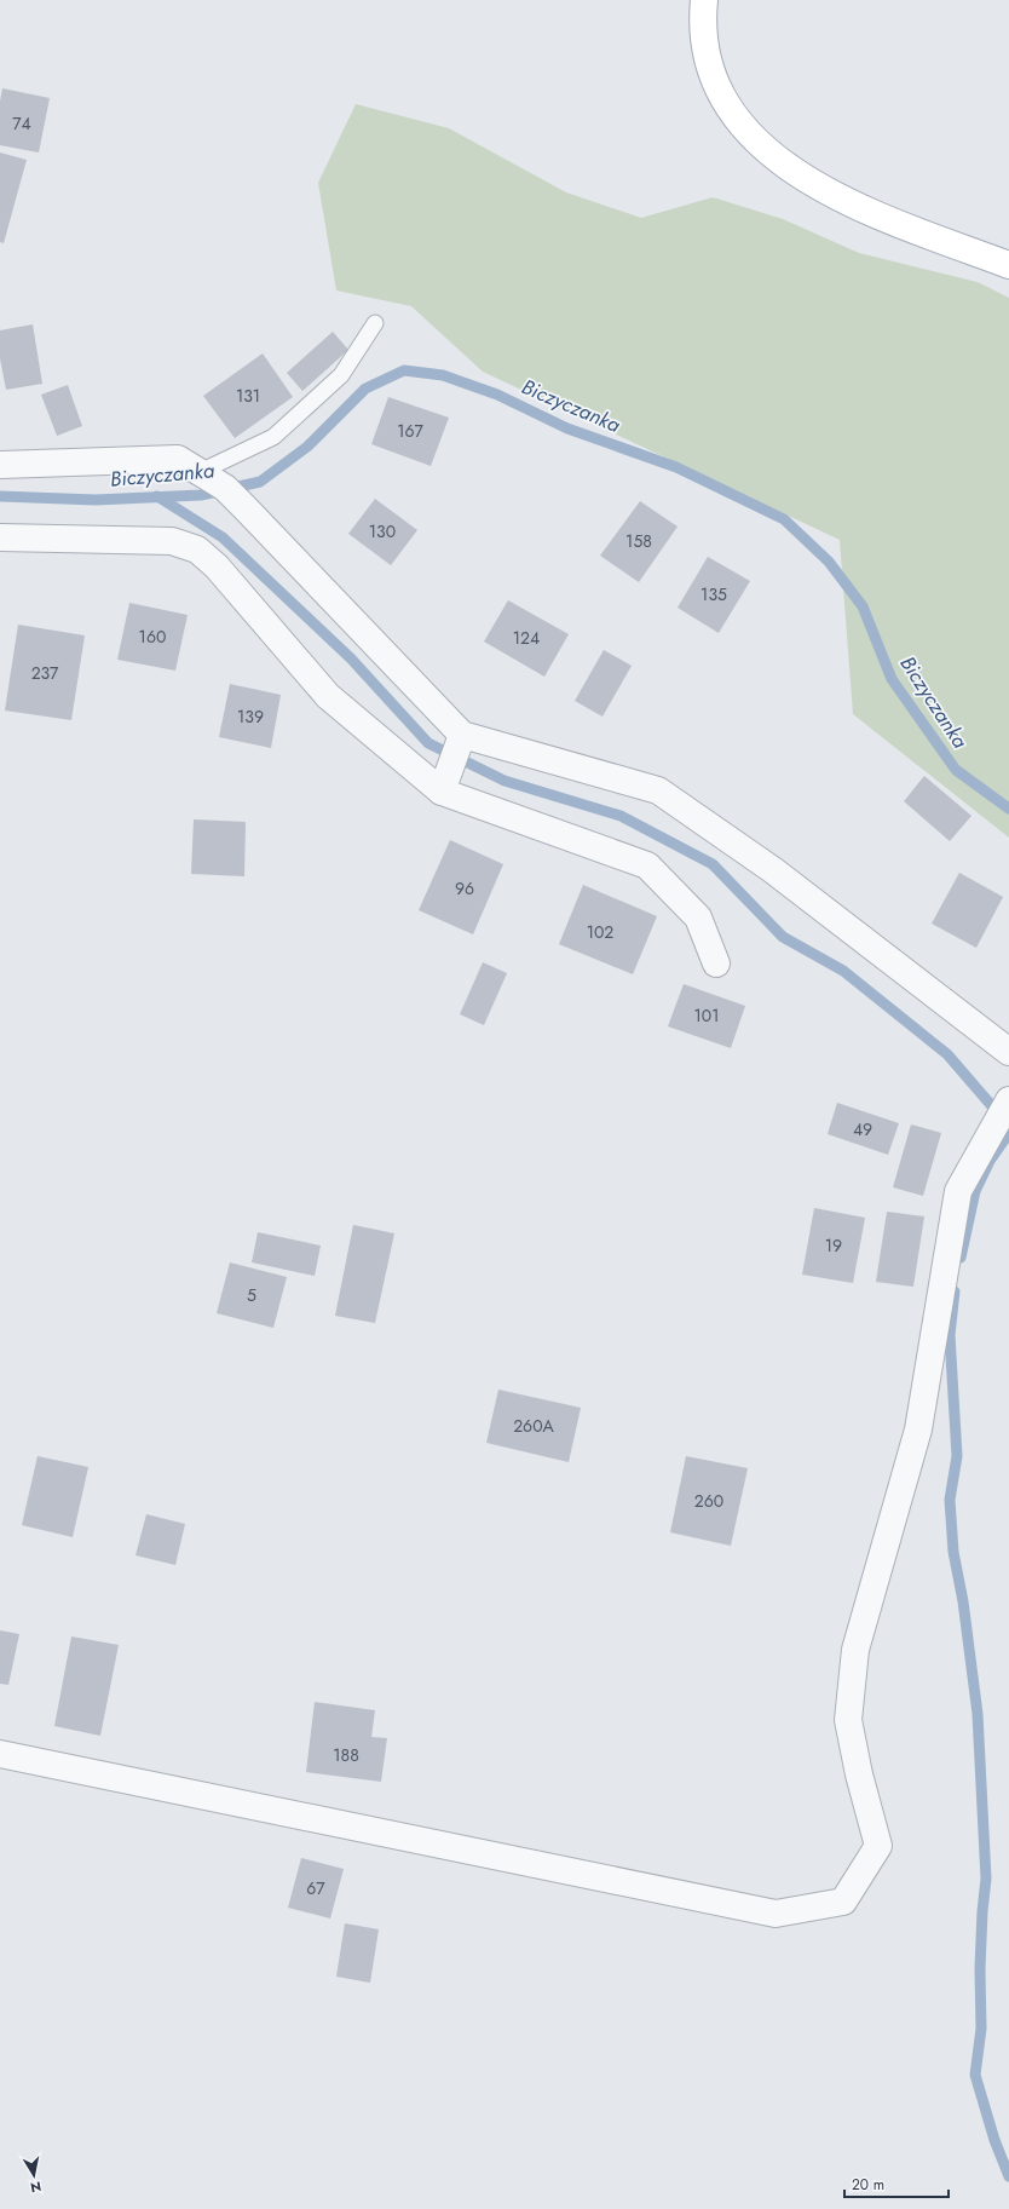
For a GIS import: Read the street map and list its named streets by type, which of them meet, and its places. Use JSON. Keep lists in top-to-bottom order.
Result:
{
  "water": ["Biczyczanka"],
  "house_numbers": [
    "74",
    "131",
    "167",
    "130",
    "158",
    "135",
    "160",
    "124",
    "237",
    "139",
    "96",
    "102",
    "101",
    "49",
    "19",
    "5",
    "260A",
    "260",
    "188",
    "67"
  ],
  "scale_bar": "20 m",
  "north": "bottom"
}
